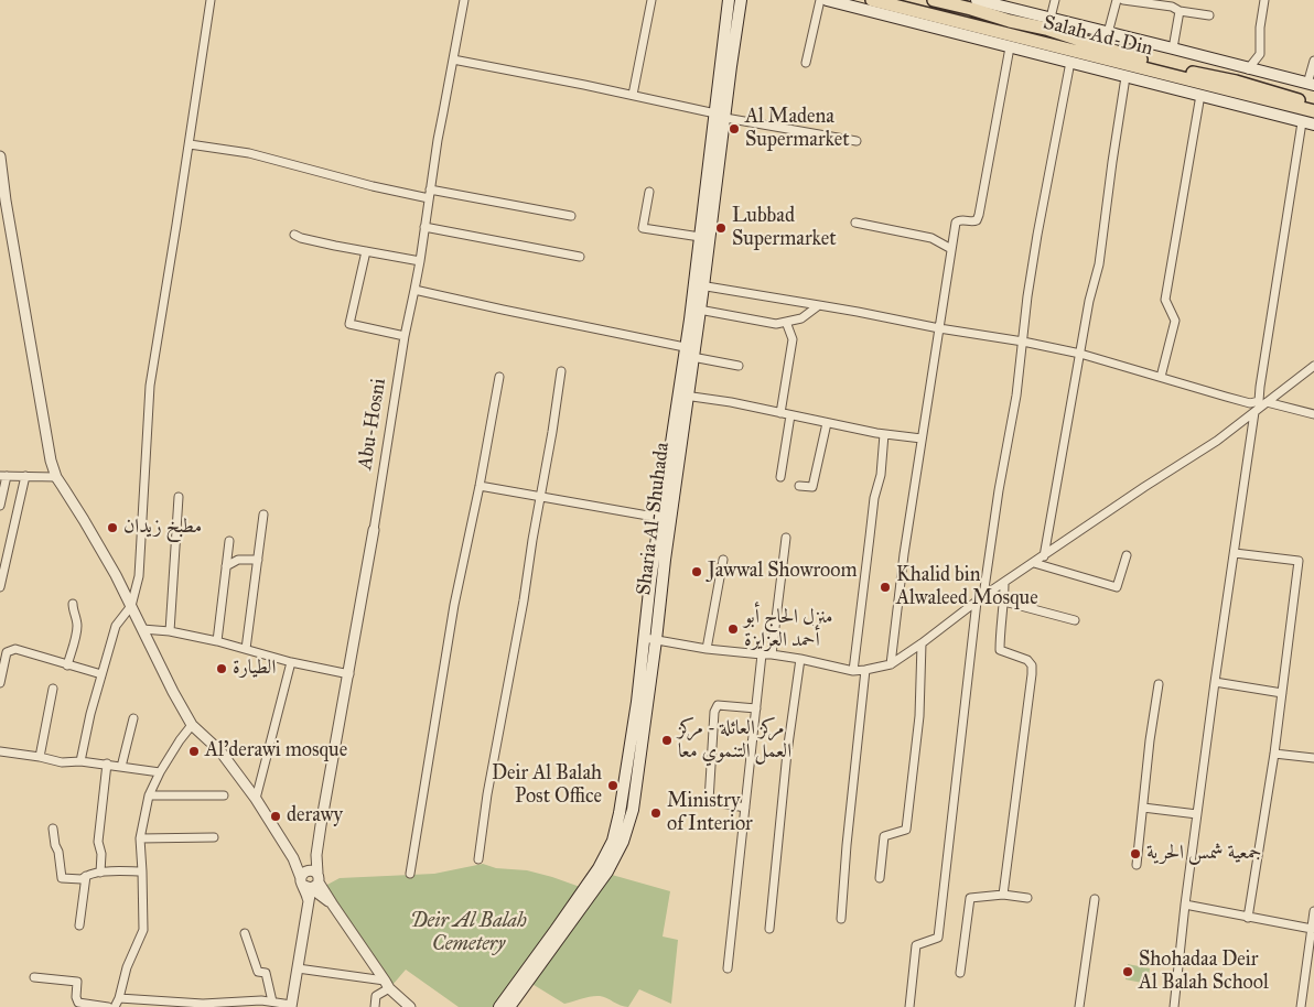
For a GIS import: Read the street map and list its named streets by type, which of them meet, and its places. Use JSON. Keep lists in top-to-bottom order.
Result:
{
  "streets": {
    "highway": ["Salah Ad-Din"],
    "main road": ["Sharia Al-Shuhada"],
    "street": ["Abu-Hosni"]
  },
  "parks": ["Deir Al Balah Cemetery"],
  "places": [
    "Al Madena Supermarket",
    "Lubbad Supermarket",
    "مطبخ زيدان",
    "Jawwal Showroom",
    "Khalid bin Alwaleed Mosque",
    "منزل الحاج أبو أحمد العزايزة",
    "الطيارة",
    "مركز العائلة - مركز العمل التنموي معا",
    "Al'derawi mosque",
    "Deir Al Balah Post Office",
    "Ministry of Interior",
    "derawy",
    "جمعية شمس الحرية",
    "Shohadaa Deir Al Balah School"
  ]
}
